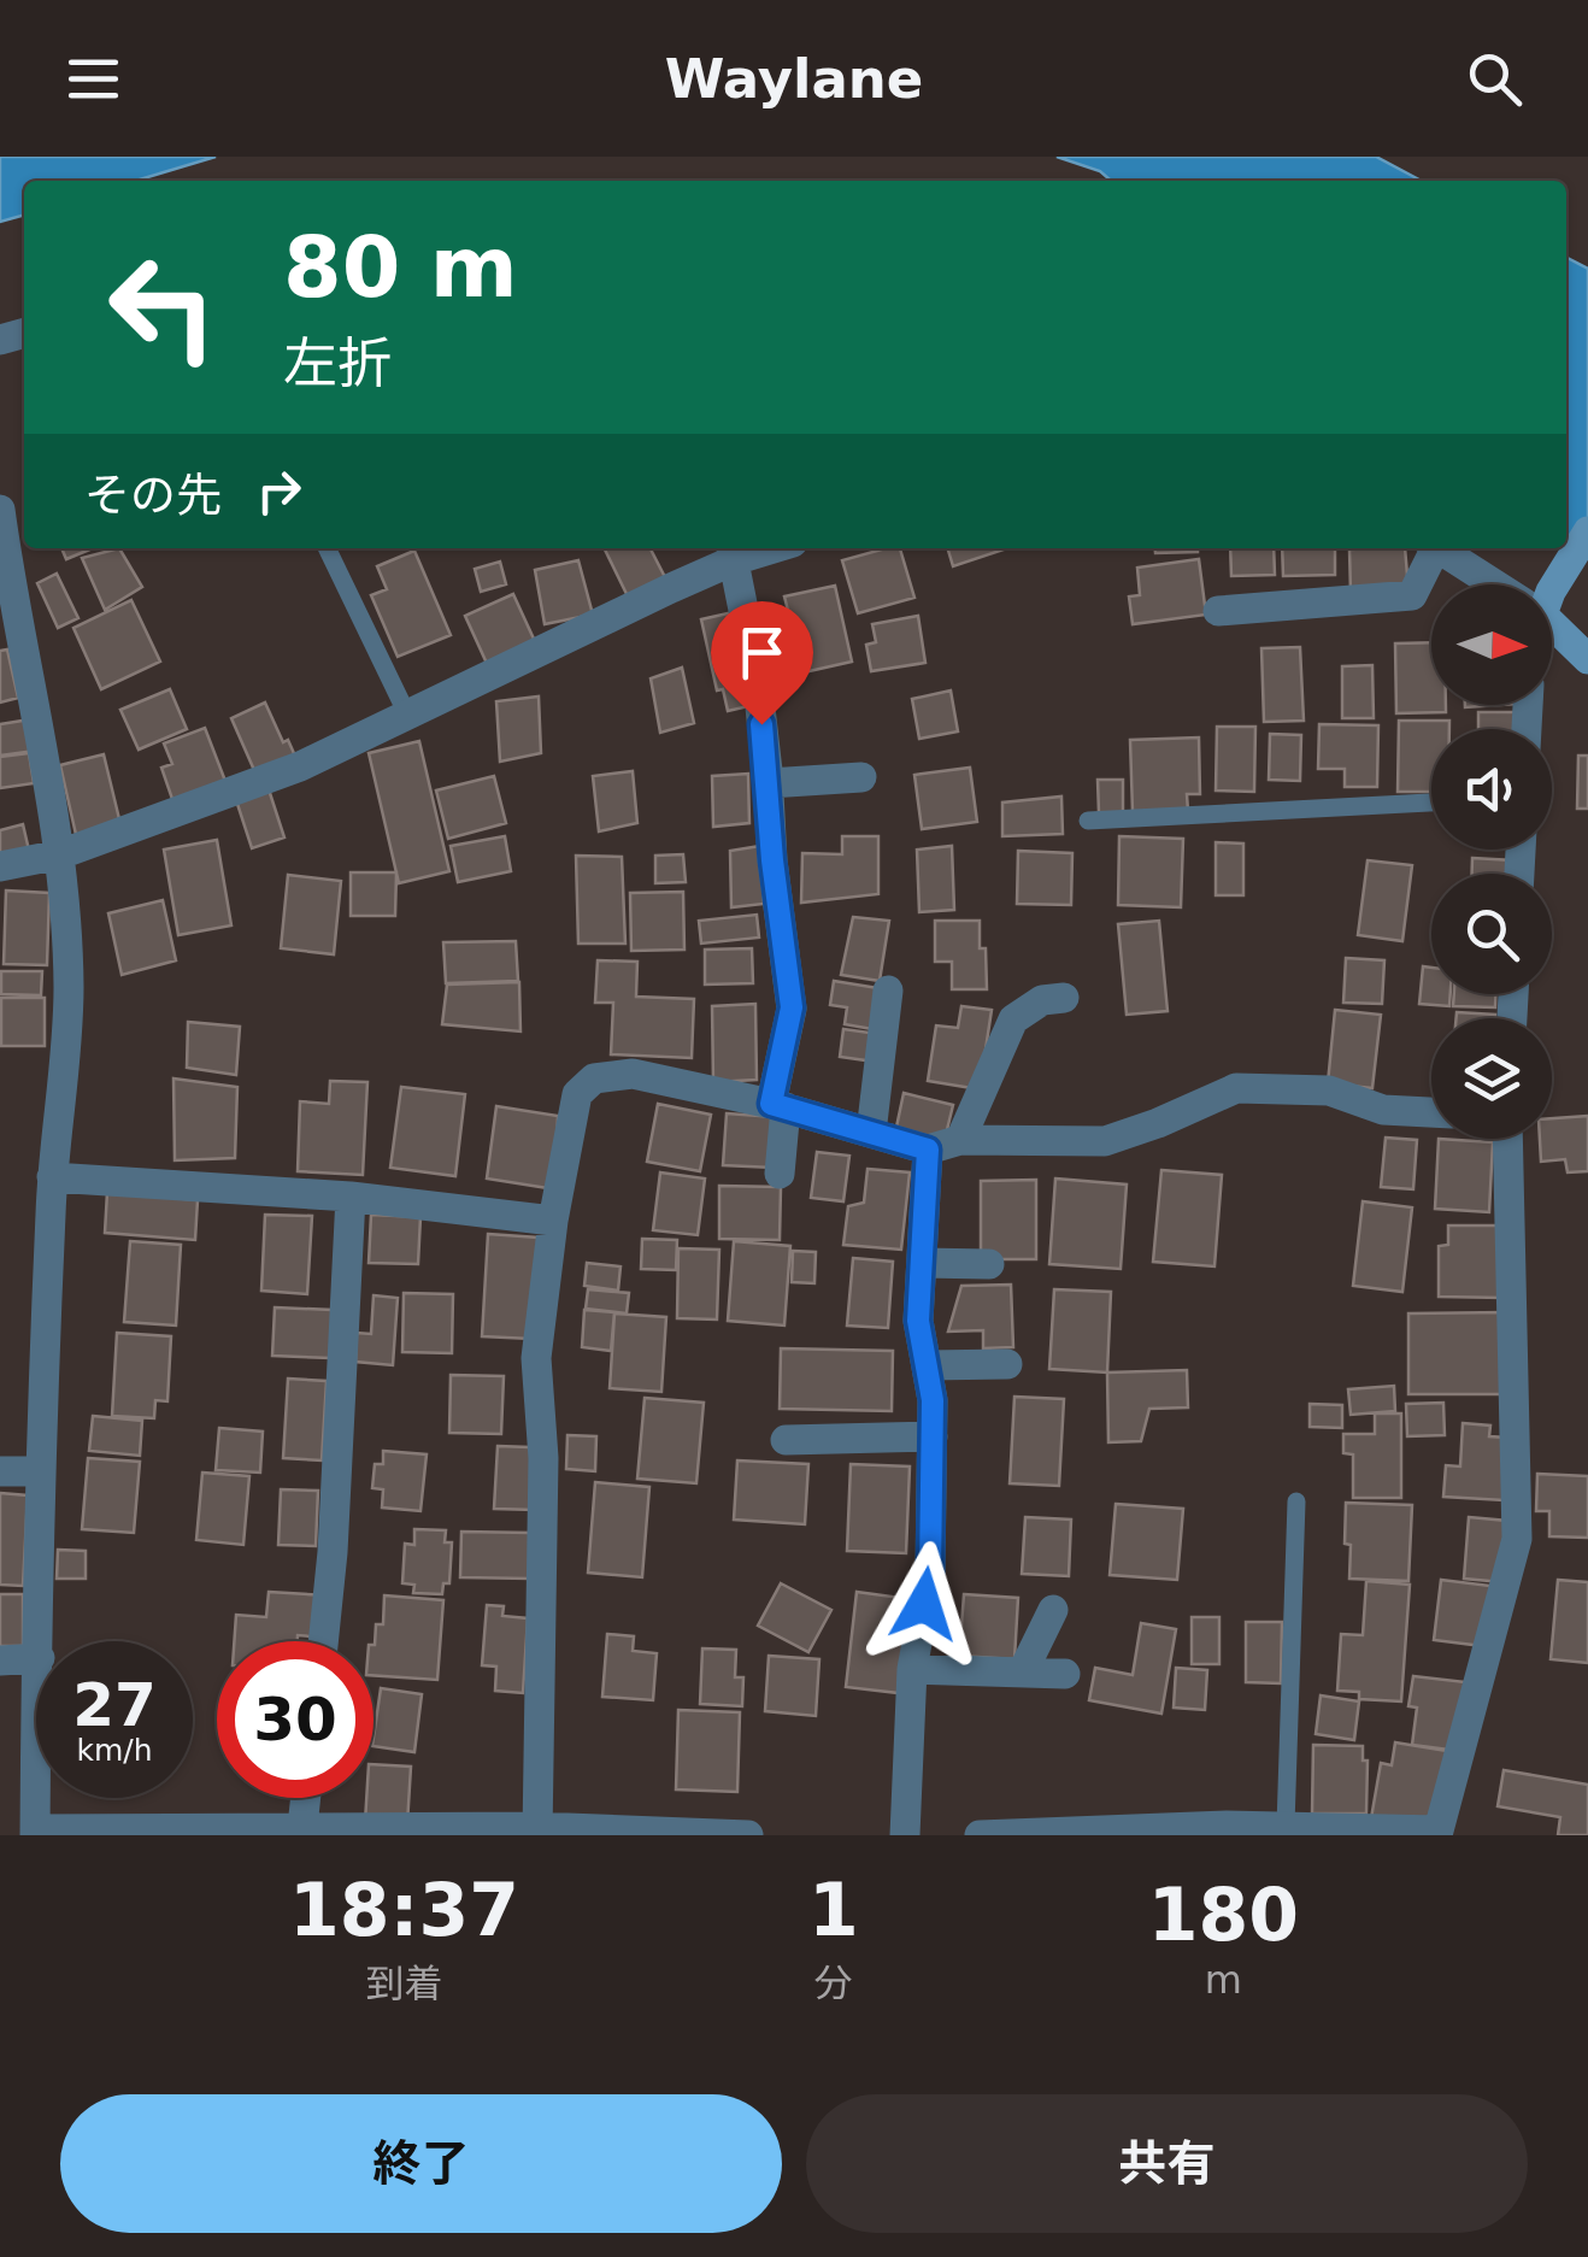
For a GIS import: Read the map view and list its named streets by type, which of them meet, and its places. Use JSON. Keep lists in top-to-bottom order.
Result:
{
  "north": "right",
  "page": {
    "header": "Waylane",
    "turn": ["80 m", "左折"],
    "then": "その先",
    "speed": "27 km/h",
    "limit": "30",
    "eta": [
      "18:37",
      "到着",
      "1",
      "分",
      "180",
      "m"
    ],
    "buttons": ["終了", "共有"]
  }
}
